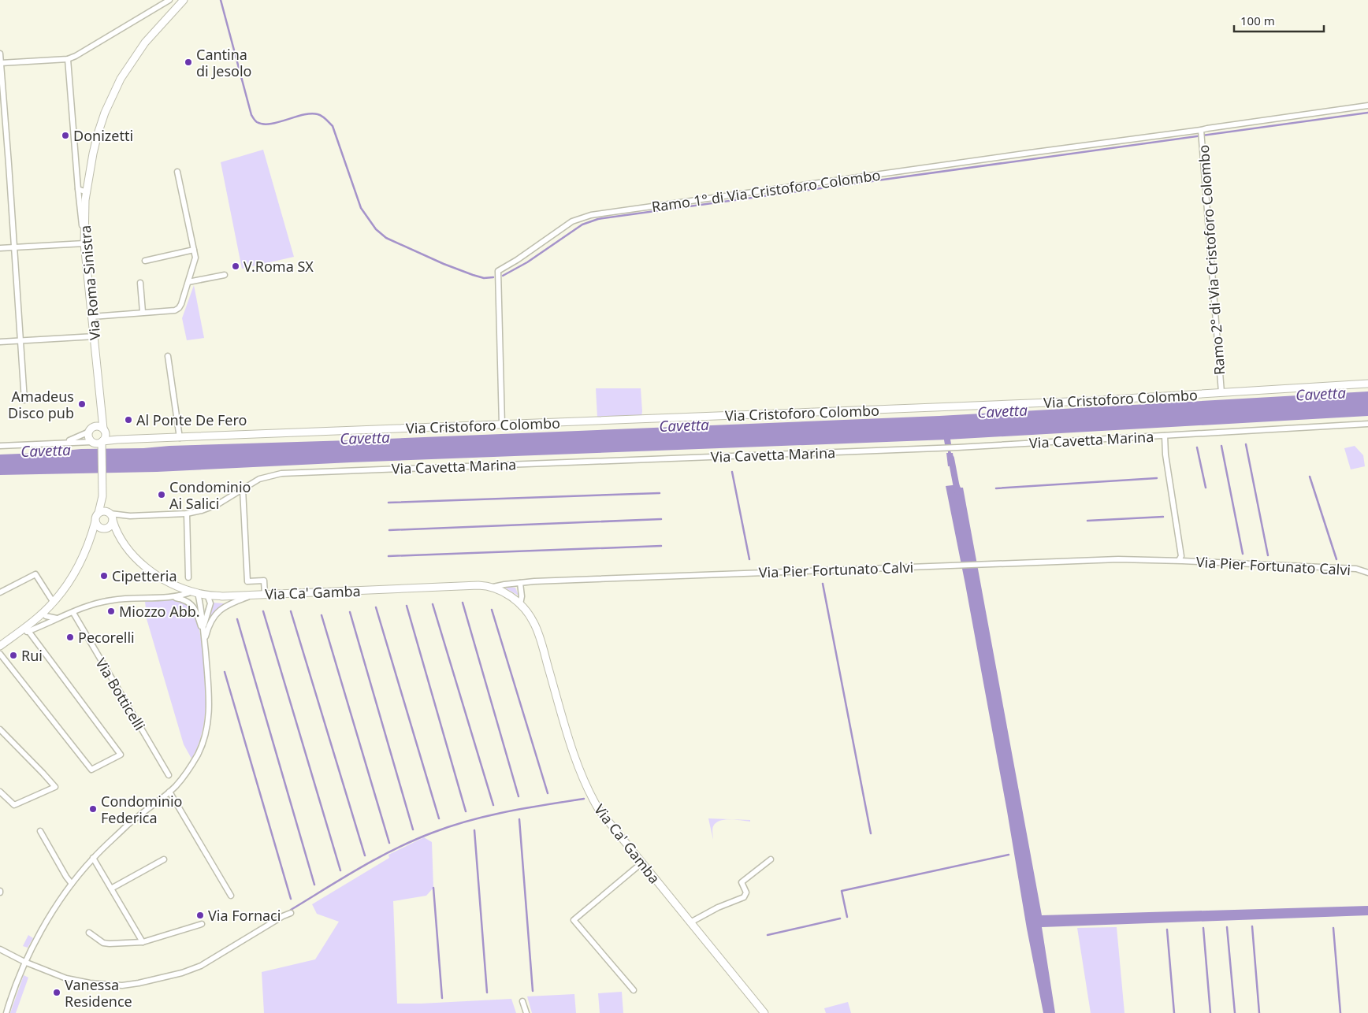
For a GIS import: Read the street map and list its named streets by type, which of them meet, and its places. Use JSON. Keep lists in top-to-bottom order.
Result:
{
  "streets": {
    "street": [
      "Ramo 1° di Via Cristoforo Colombo",
      "Ramo 2° di Via Cristoforo Colombo",
      "Via Roma Sinistra",
      "Via Cristoforo Colombo",
      "Via Cavetta Marina",
      "Via Pier Fortunato Calvi",
      "Via Ca' Gamba",
      "Via Botticelli"
    ]
  },
  "crossings": [
    ["Ramo 1° di Via Cristoforo Colombo", "Ramo 2° di Via Cristoforo Colombo"],
    ["Ramo 1° di Via Cristoforo Colombo", "Via Cristoforo Colombo"],
    ["Ramo 2° di Via Cristoforo Colombo", "Via Cristoforo Colombo"],
    ["Via Roma Sinistra", "Via Cristoforo Colombo"],
    ["Via Cavetta Marina", "Via Pier Fortunato Calvi"],
    ["Via Cavetta Marina", "Via Ca' Gamba"],
    ["Via Pier Fortunato Calvi", "Via Ca' Gamba"]
  ],
  "water": ["Cavetta"],
  "places": [
    "Cantina di Jesolo",
    "Donizetti",
    "V.Roma SX",
    "Amadeus Disco pub",
    "Al Ponte De Fero",
    "Condominio Ai Salici",
    "Cipetteria",
    "Miozzo Abb.",
    "Pecorelli",
    "Rui",
    "Condominio Federica",
    "Via Fornaci",
    "Vanessa Residence"
  ],
  "scale_bar": "100 m"
}
